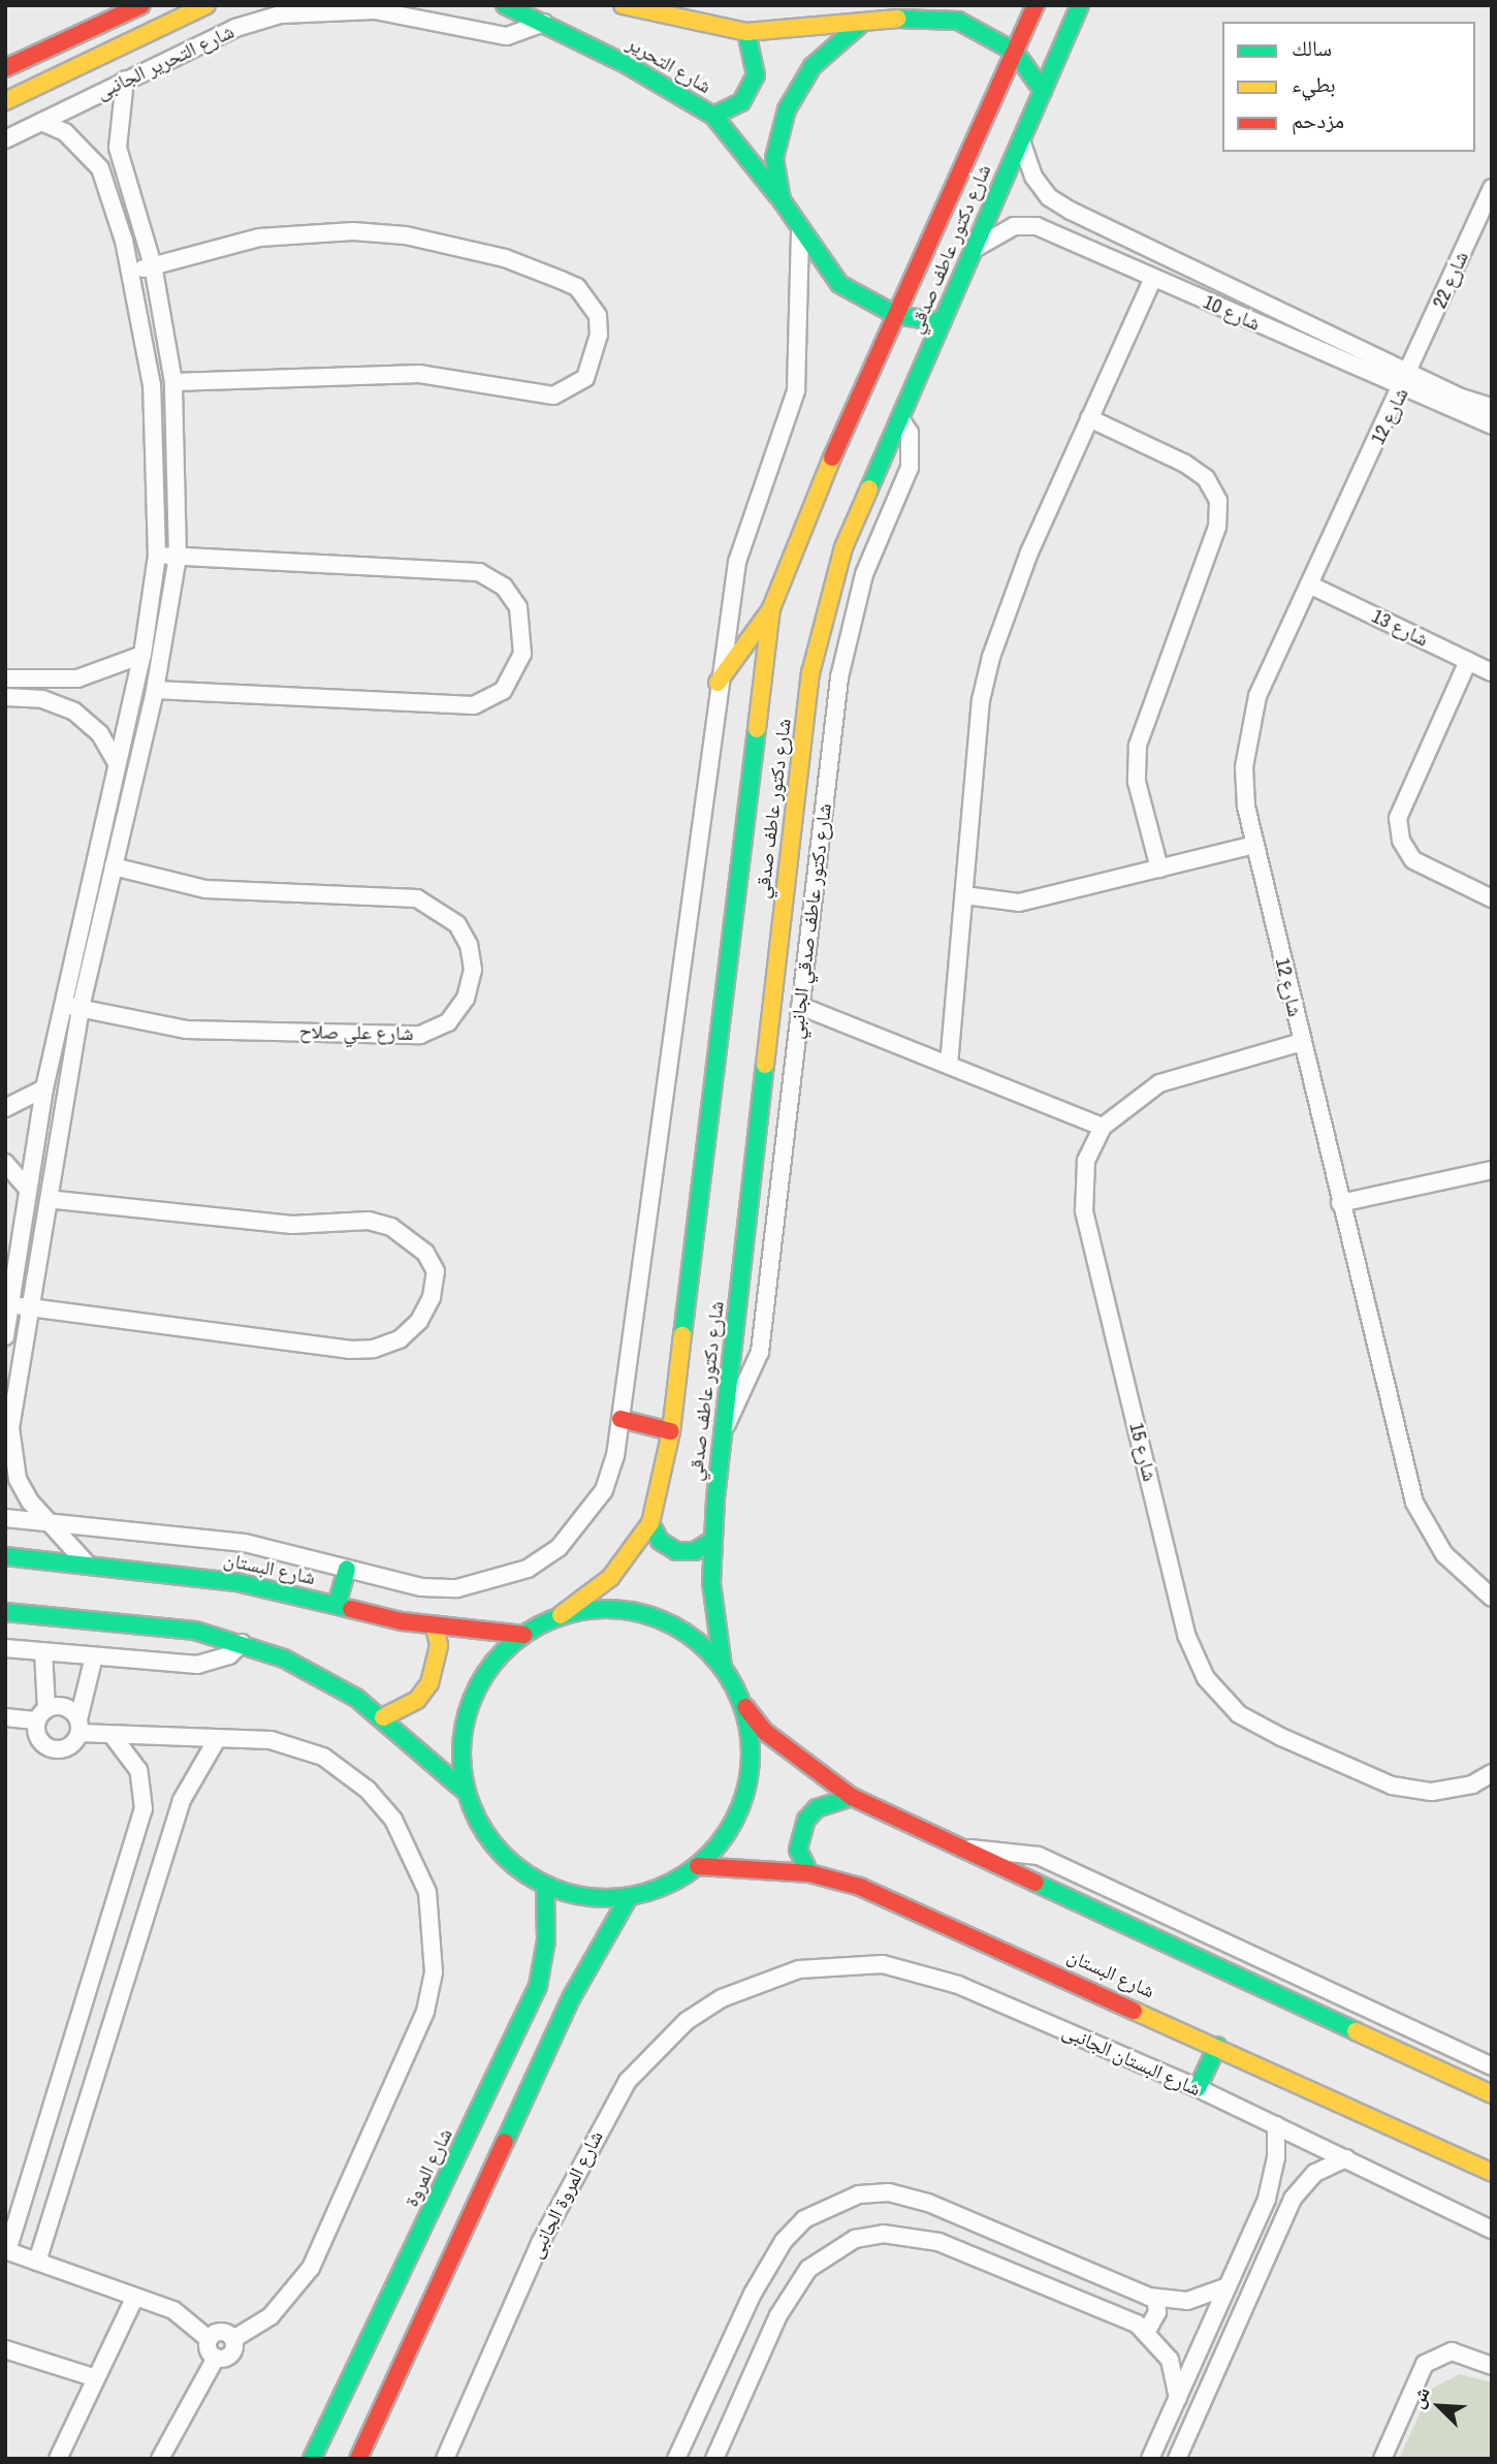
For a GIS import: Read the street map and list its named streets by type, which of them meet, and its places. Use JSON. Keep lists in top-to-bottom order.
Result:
{
  "streets": {
    "street": [
      "شارع التحرير الجانبى",
      "شارع التحرير",
      "شارع دكتور عاطف صدقي",
      "شارع 22",
      "شارع 10",
      "شارع 12",
      "شارع 13",
      "شارع دكتور عاطف صدقي الجانبي",
      "شارع علي صلاح",
      "شارع 15",
      "شارع البستان",
      "شارع البستان الجانبى",
      "شارع المروة",
      "شارع المروة الجانبى"
    ]
  },
  "crossings": [
    ["شارع التحرير الجانبى", "شارع التحرير"],
    ["شارع دكتور عاطف صدقي", "شارع 10"],
    ["شارع دكتور عاطف صدقي", "شارع دكتور عاطف صدقي الجانبي"],
    ["شارع 22", "شارع 10"],
    ["شارع 22", "شارع 12"],
    ["شارع 10", "شارع 12"],
    ["شارع 12", "شارع 13"],
    ["شارع 12", "شارع 15"],
    ["شارع البستان الجانبى", "شارع المروة الجانبى"]
  ],
  "legend": ["سالك", "بطيء", "مزدحم"],
  "north": "top left"
}
